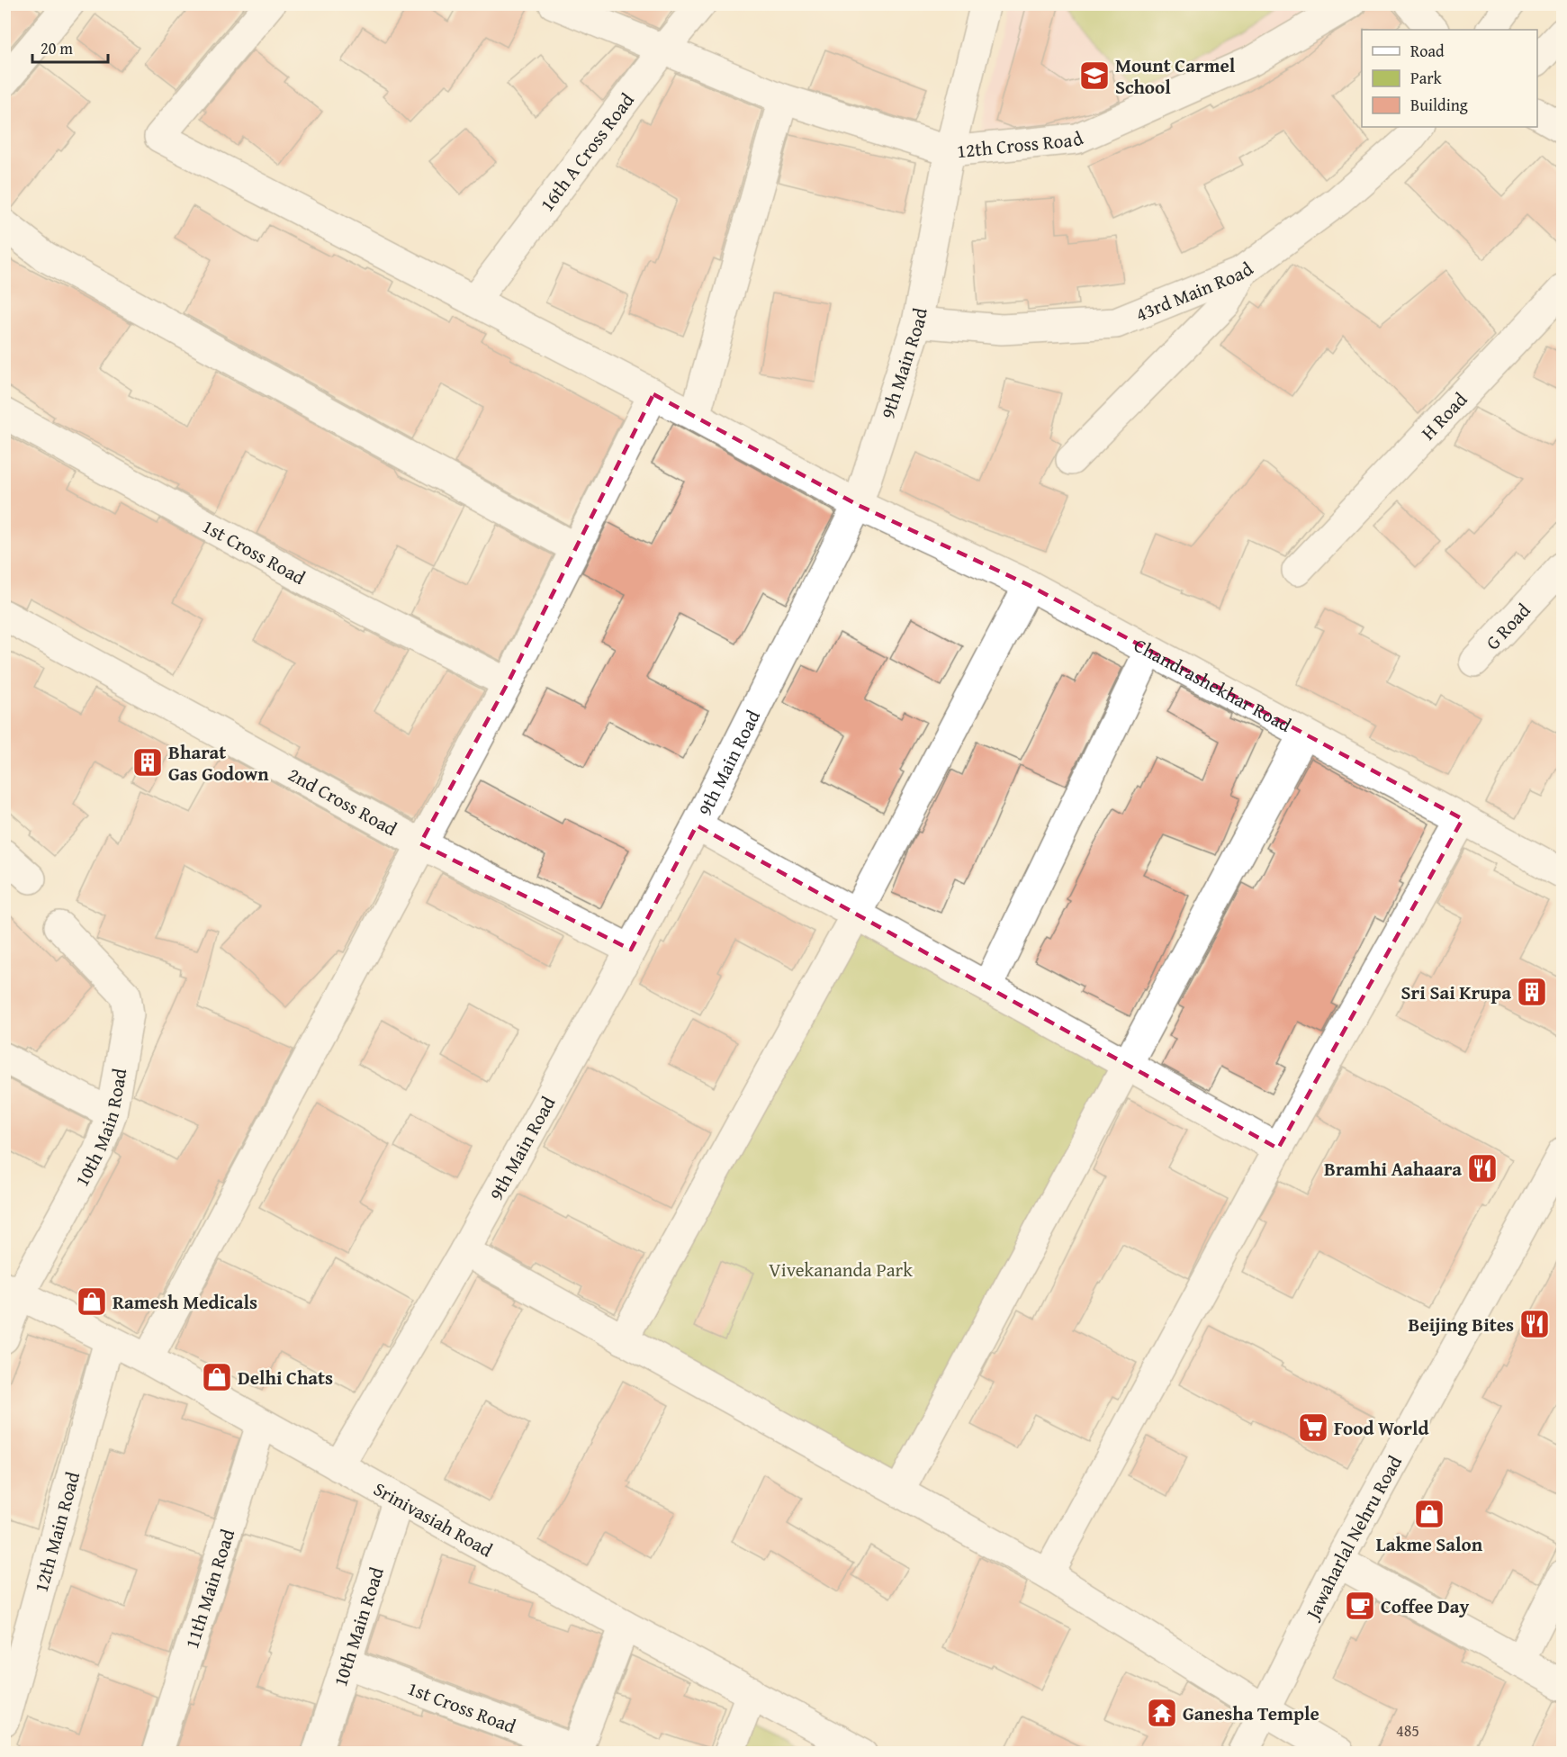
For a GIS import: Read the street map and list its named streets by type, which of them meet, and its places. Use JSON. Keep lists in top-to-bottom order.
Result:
{
  "streets": {
    "street": [
      "12th Cross Road",
      "16th A Cross Road",
      "43rd Main Road",
      "9th Main Road",
      "H Road",
      "1st Cross Road",
      "G Road",
      "Chandrashekhar Road",
      "2nd Cross Road",
      "10th Main Road",
      "Srinivasiah Road",
      "12th Main Road",
      "Jawaharlal Nehru Road",
      "11th Main Road"
    ]
  },
  "crossings": [
    ["12th Cross Road", "16th A Cross Road"],
    ["12th Cross Road", "9th Main Road"],
    ["16th A Cross Road", "Chandrashekhar Road"],
    ["43rd Main Road", "9th Main Road"],
    ["9th Main Road", "Chandrashekhar Road"],
    ["9th Main Road", "2nd Cross Road"],
    ["9th Main Road", "Srinivasiah Road"],
    ["1st Cross Road", "10th Main Road"],
    ["10th Main Road", "Srinivasiah Road"],
    ["Srinivasiah Road", "12th Main Road"],
    ["Srinivasiah Road", "11th Main Road"]
  ],
  "parks": ["Vivekananda Park"],
  "places": {
    "school or university": ["Mount Carmel School"],
    "building": ["Bharat Gas Godown", "Sri Sai Krupa"],
    "restaurant": ["Bramhi Aahaara", "Beijing Bites"],
    "shop": ["Ramesh Medicals", "Delhi Chats", "Lakme Salon"],
    "supermarket": ["Food World"],
    "cafe": ["Coffee Day"],
    "temple": ["Ganesha Temple"]
  },
  "house_numbers": ["485"],
  "legend": ["Road", "Park", "Building"],
  "scale_bar": "20 m"
}
